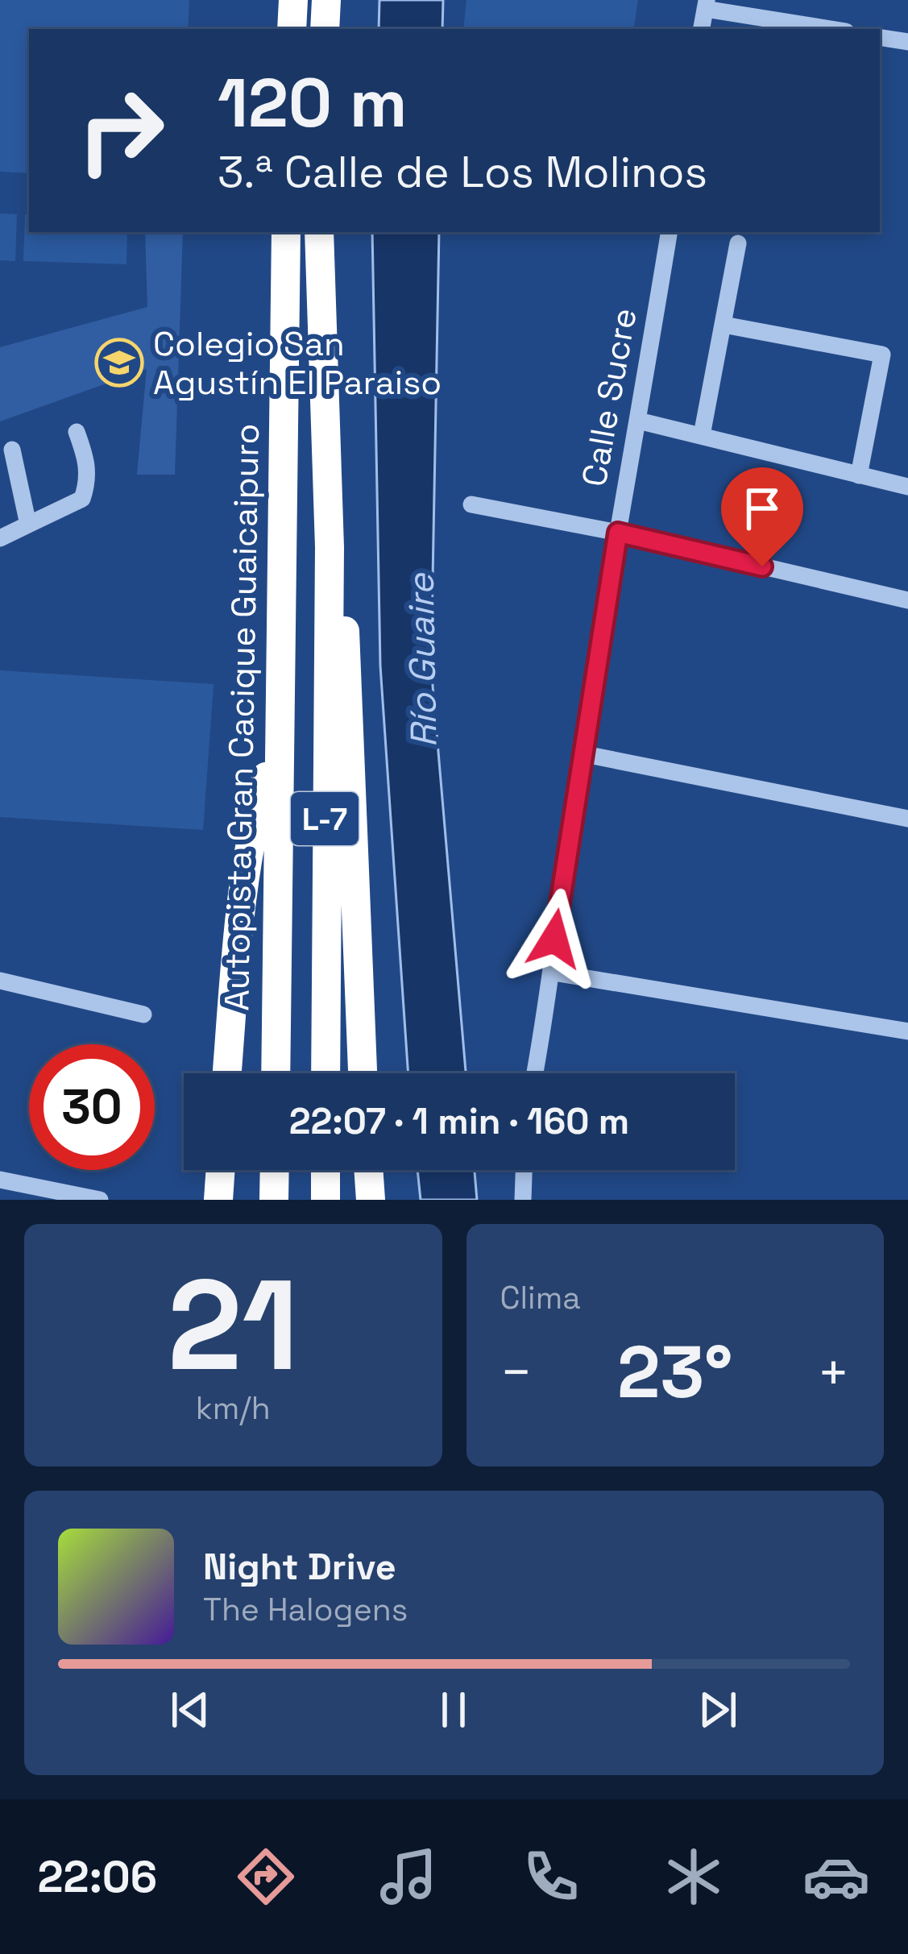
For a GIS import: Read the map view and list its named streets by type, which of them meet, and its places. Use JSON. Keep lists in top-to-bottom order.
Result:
{
  "streets": {
    "highway": ["Autopista Gran Cacique Guaicaipuro", "L-7"],
    "street": ["Calle Sucre"]
  },
  "water": ["Río Guaire"],
  "places": {
    "school or university": ["Colegio San Agustín El Paraiso"]
  },
  "page": {
    "turn": ["120 m", "3.ª Calle de Los Molinos"],
    "limit": "30",
    "trip": "22:07 · 1 min · 160 m",
    "tile": [
      ["21", "km/h"],
      "Clima"
    ],
    "heat": ["−", "23°", "+"],
    "song": ["Night Drive", "The Halogens"],
    "tabs": "22:06"
  }
}
